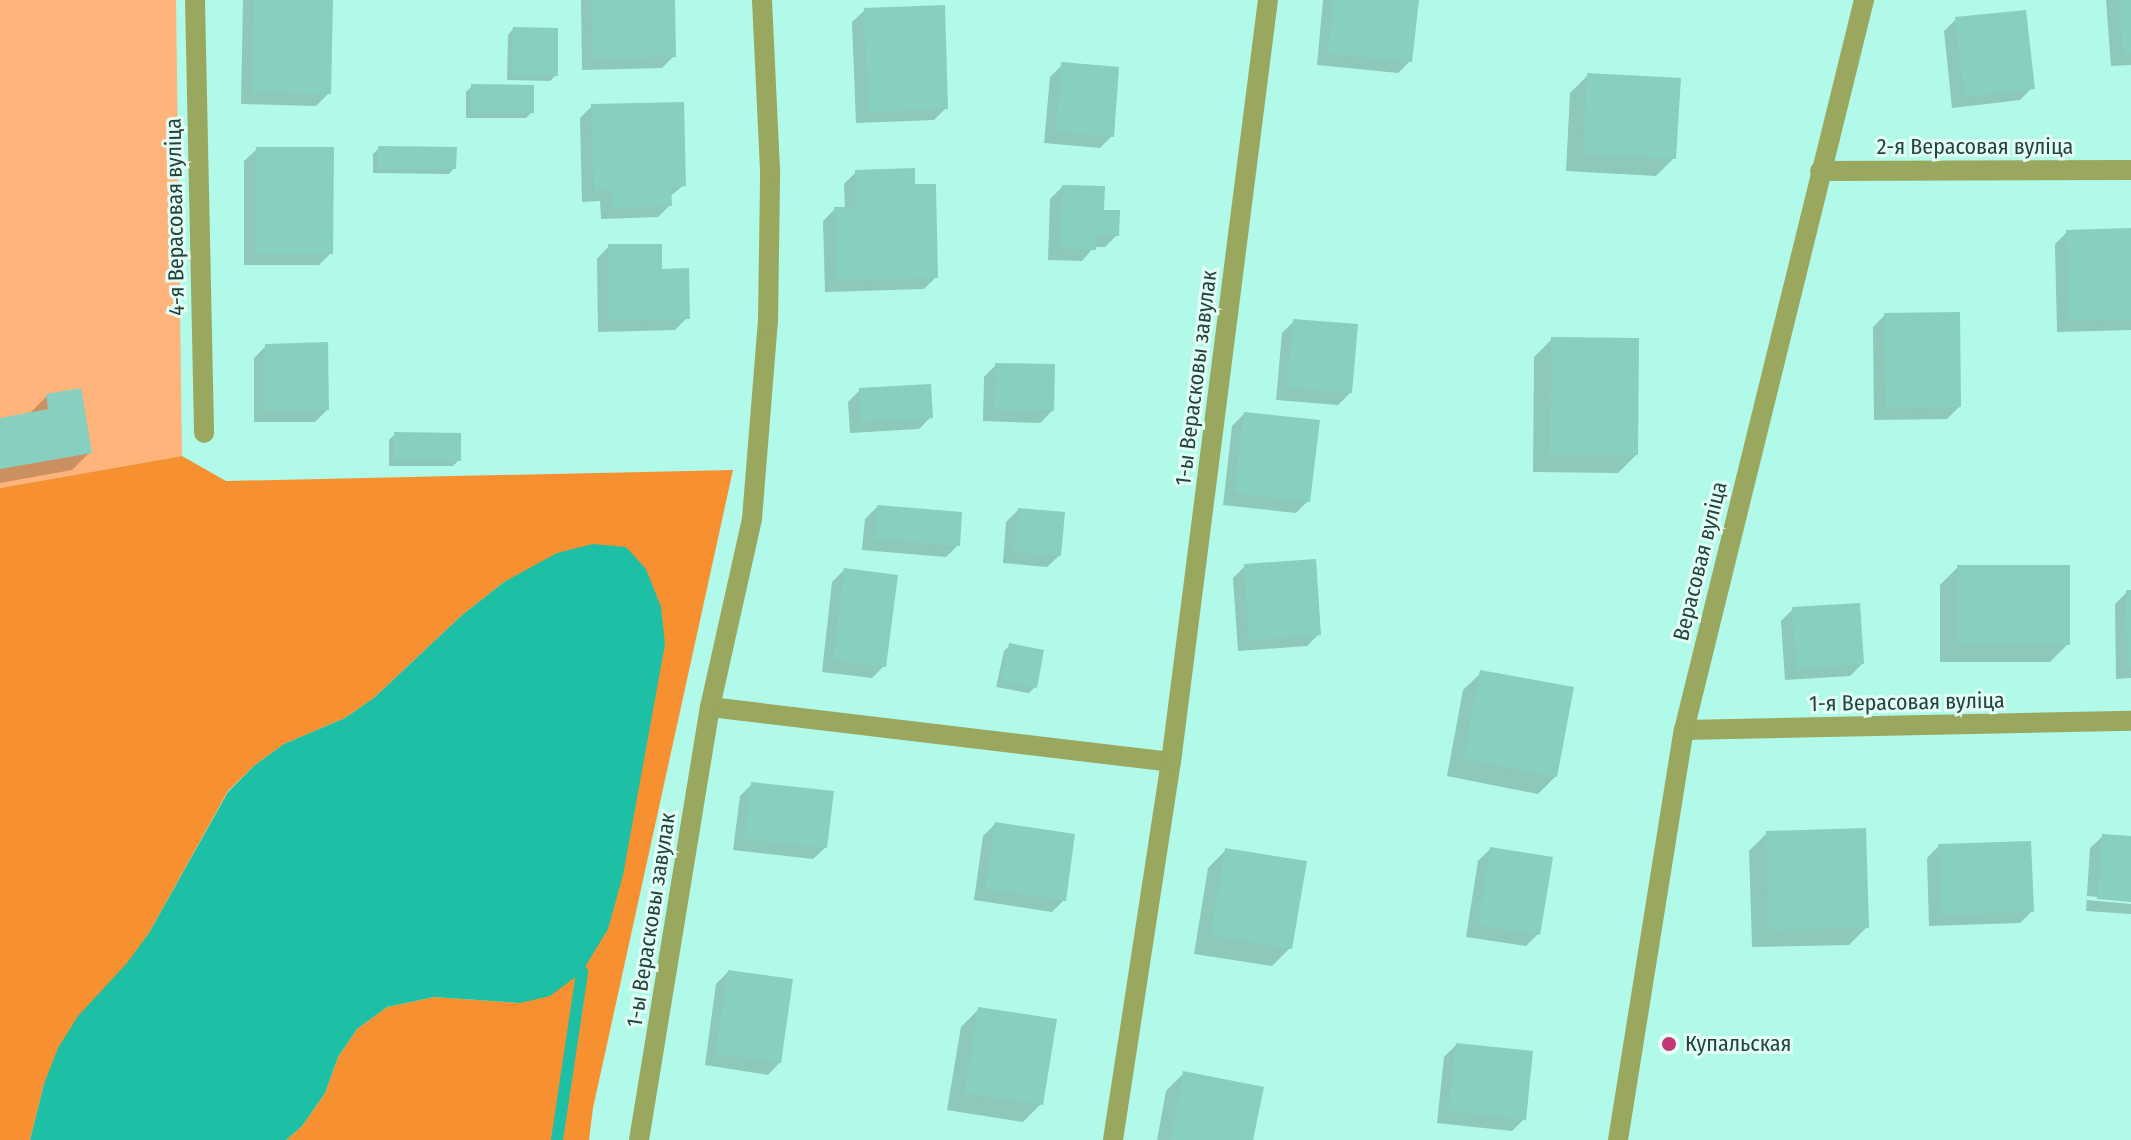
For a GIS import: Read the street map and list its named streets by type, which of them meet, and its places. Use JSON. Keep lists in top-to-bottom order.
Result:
{
  "streets": {
    "street": [
      "2-я Верасовая вуліца",
      "4-я Верасовая вуліца",
      "1-ы Верасковы завулак",
      "Верасовая вуліца",
      "1-я Верасовая вуліца"
    ]
  },
  "crossings": [
    ["2-я Верасовая вуліца", "Верасовая вуліца"],
    ["Верасовая вуліца", "1-я Верасовая вуліца"]
  ],
  "places": ["Купальская"]
}
